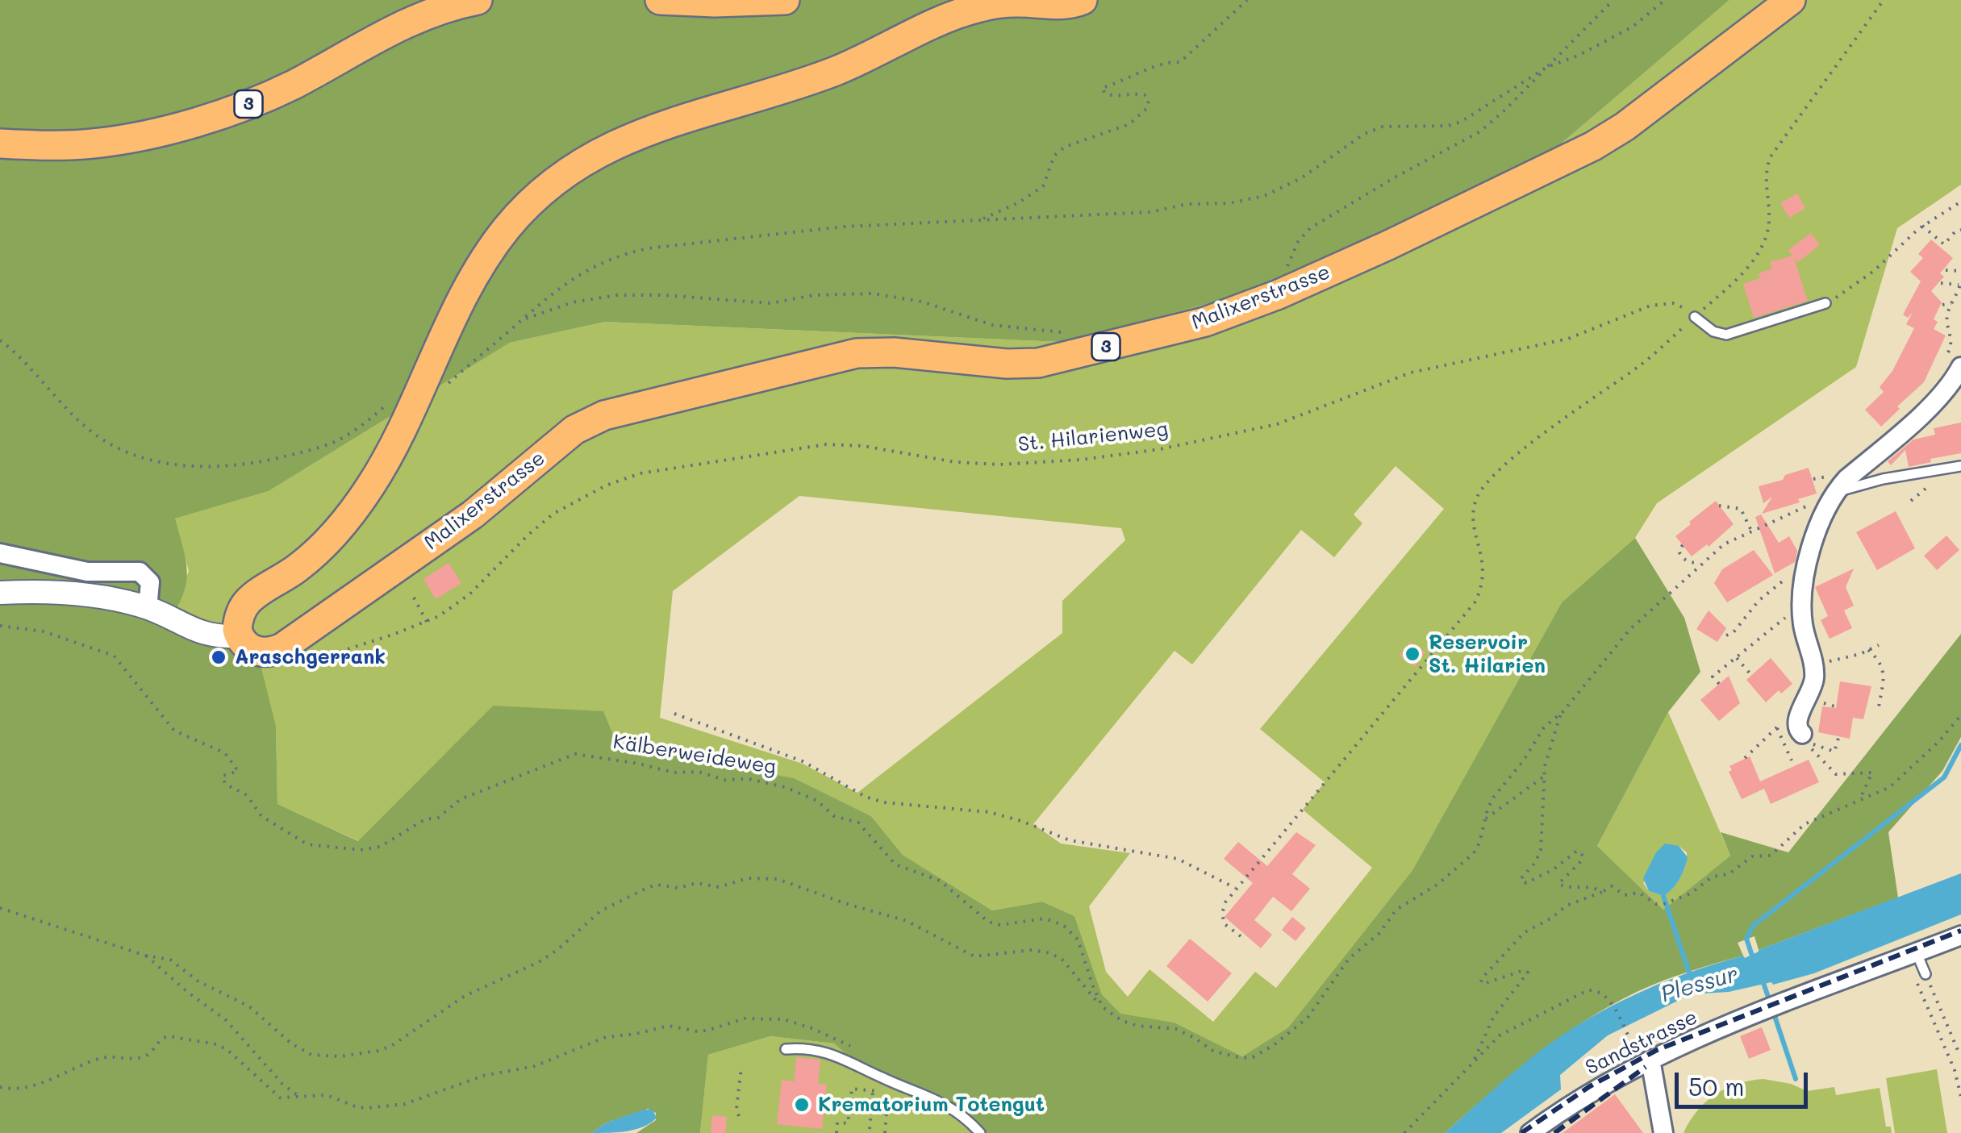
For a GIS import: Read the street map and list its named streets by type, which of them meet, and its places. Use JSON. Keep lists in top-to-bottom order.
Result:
{
  "streets": {
    "main road": ["3", "Malixerstrasse"],
    "street": ["Sandstrasse"],
    "path": ["St. Hilarienweg", "Kälberweideweg"]
  },
  "water": ["Plessur"],
  "places": ["Reservoir St. Hilarien", "Araschgerrank", "Krematorium Totengut"],
  "scale_bar": "50 m"
}
